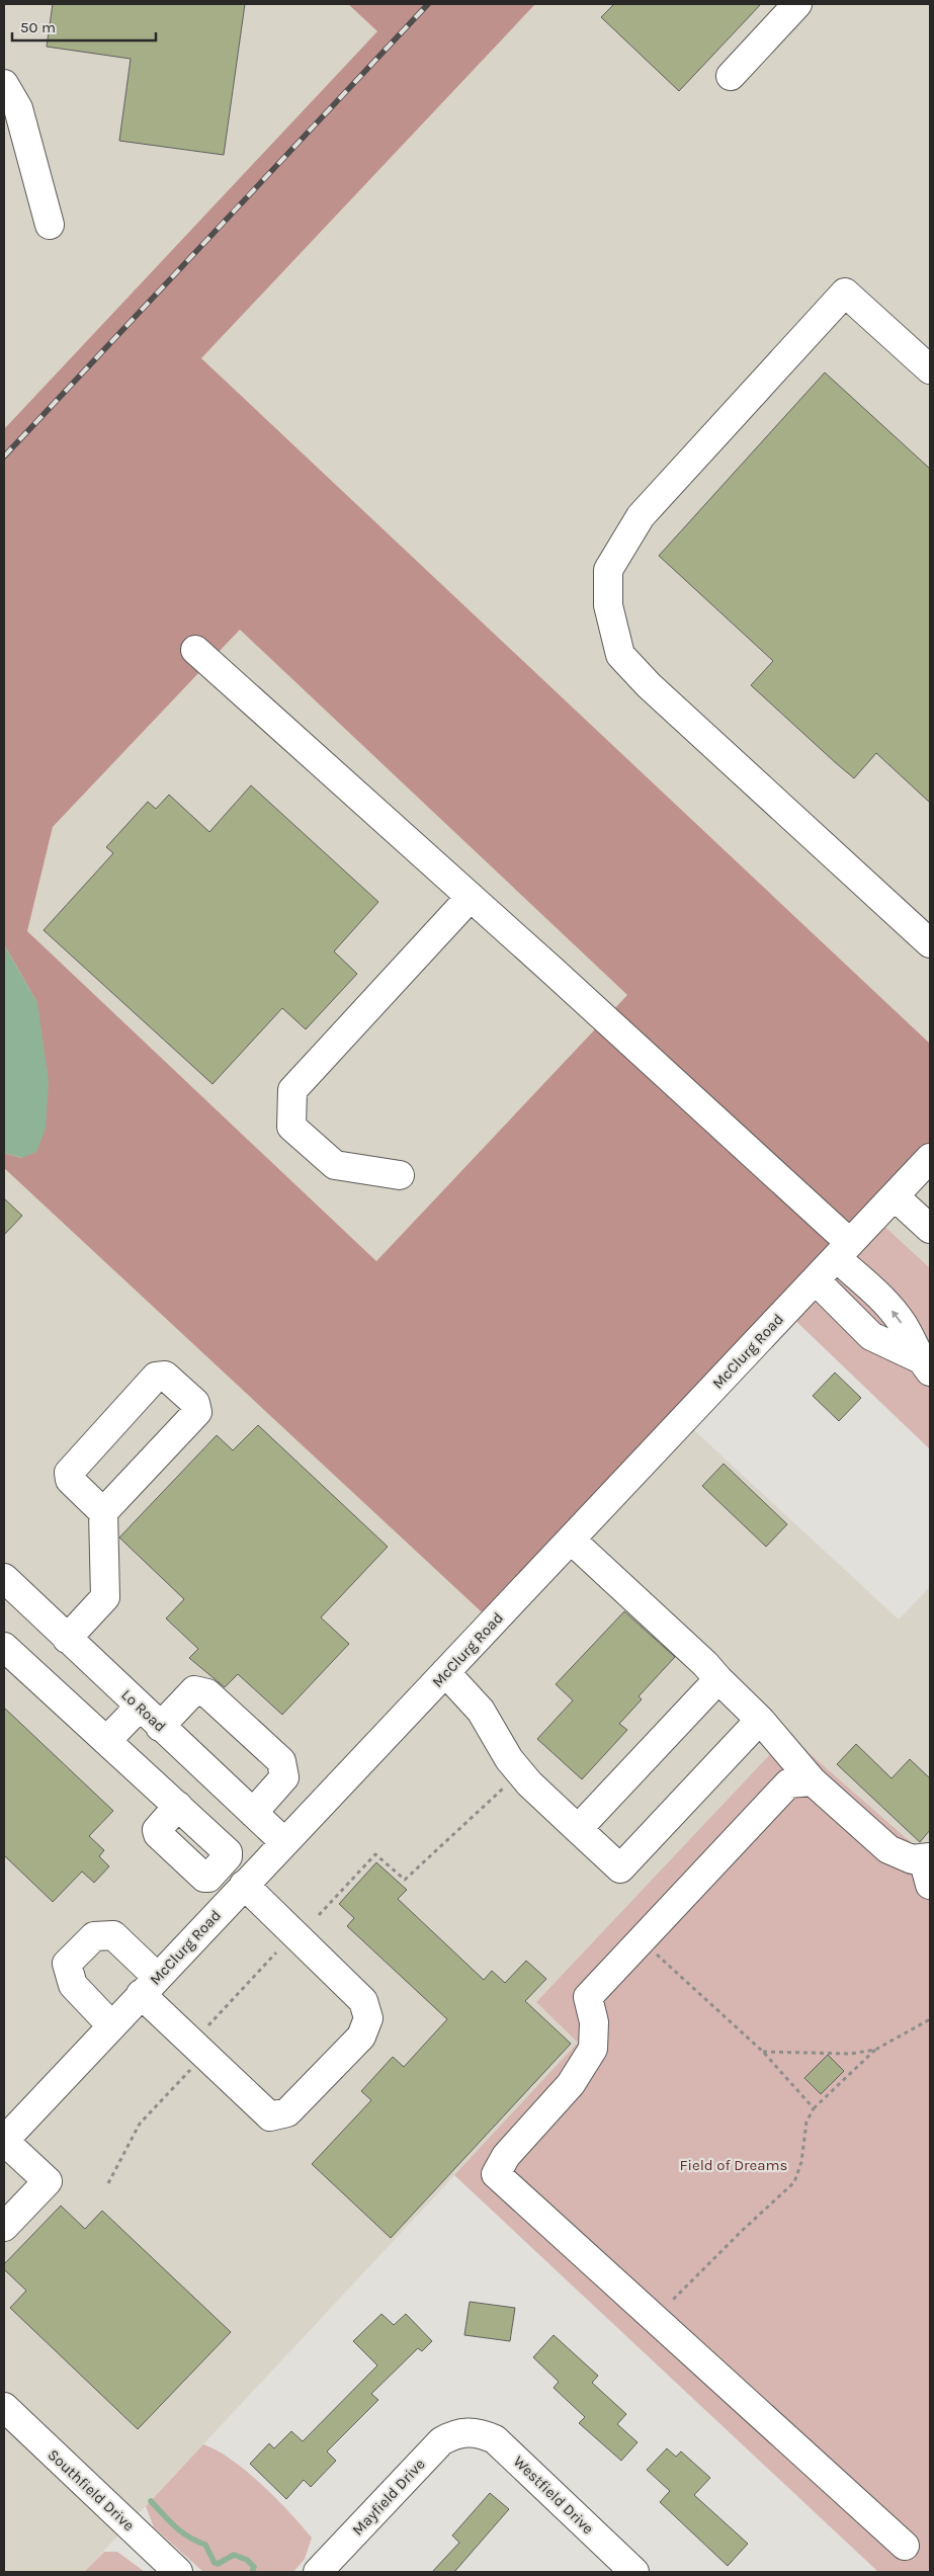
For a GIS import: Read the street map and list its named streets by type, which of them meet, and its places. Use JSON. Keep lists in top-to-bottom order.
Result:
{
  "streets": {
    "street": [
      "McClurg Road",
      "Lo Road",
      "Southfield Drive",
      "Westfield Drive",
      "Mayfield Drive"
    ]
  },
  "crossings": [
    ["McClurg Road", "Lo Road"],
    ["Westfield Drive", "Mayfield Drive"]
  ],
  "parks": ["Field of Dreams"],
  "scale_bar": "50 m"
}
